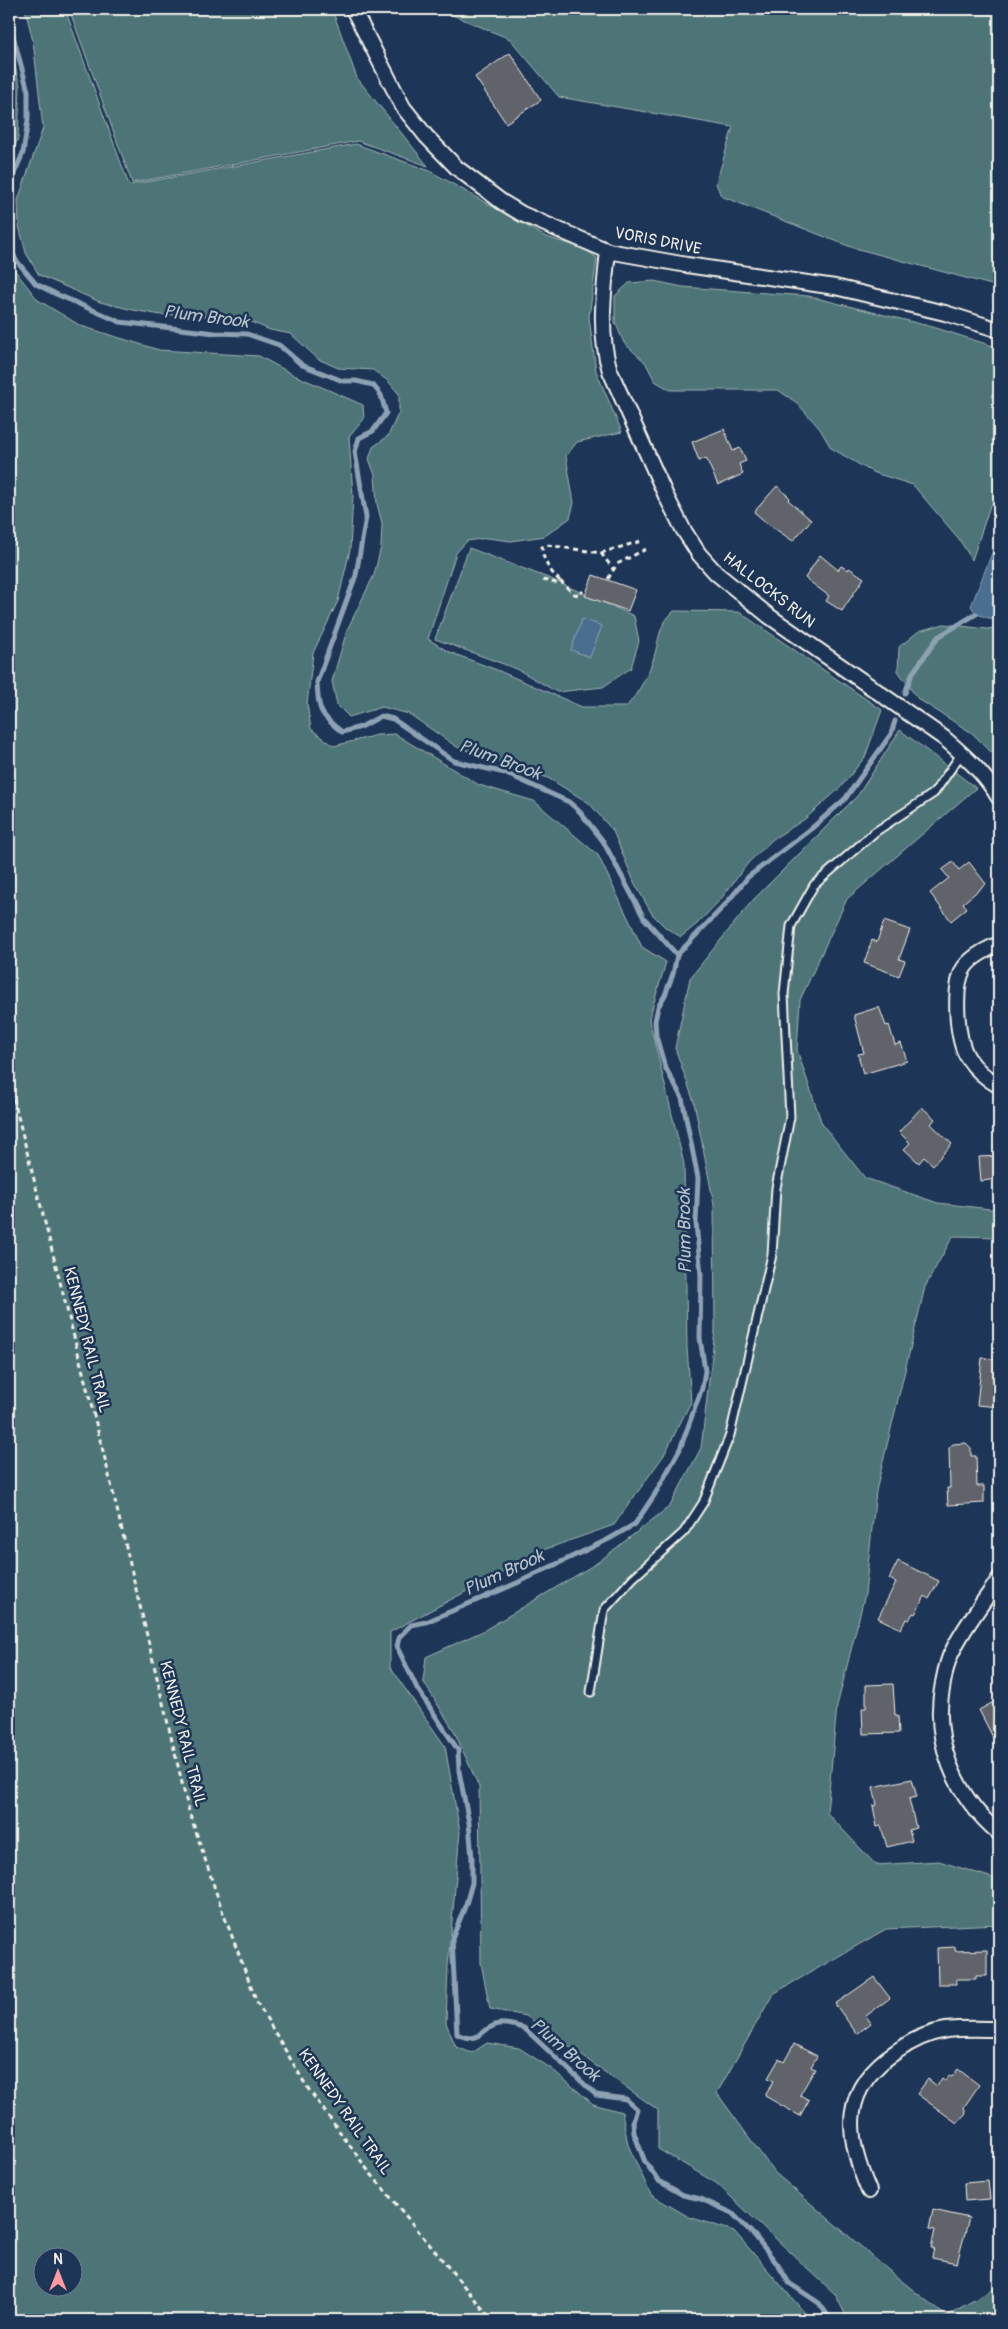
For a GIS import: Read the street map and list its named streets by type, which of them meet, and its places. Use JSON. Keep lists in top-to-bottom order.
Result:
{
  "streets": {
    "street": ["VORIS DRIVE", "HALLOCKS RUN"],
    "path": ["KENNEDY RAIL TRAIL"]
  },
  "crossings": [
    ["VORIS DRIVE", "HALLOCKS RUN"]
  ],
  "water": ["Plum Brook"],
  "north": "top"
}
